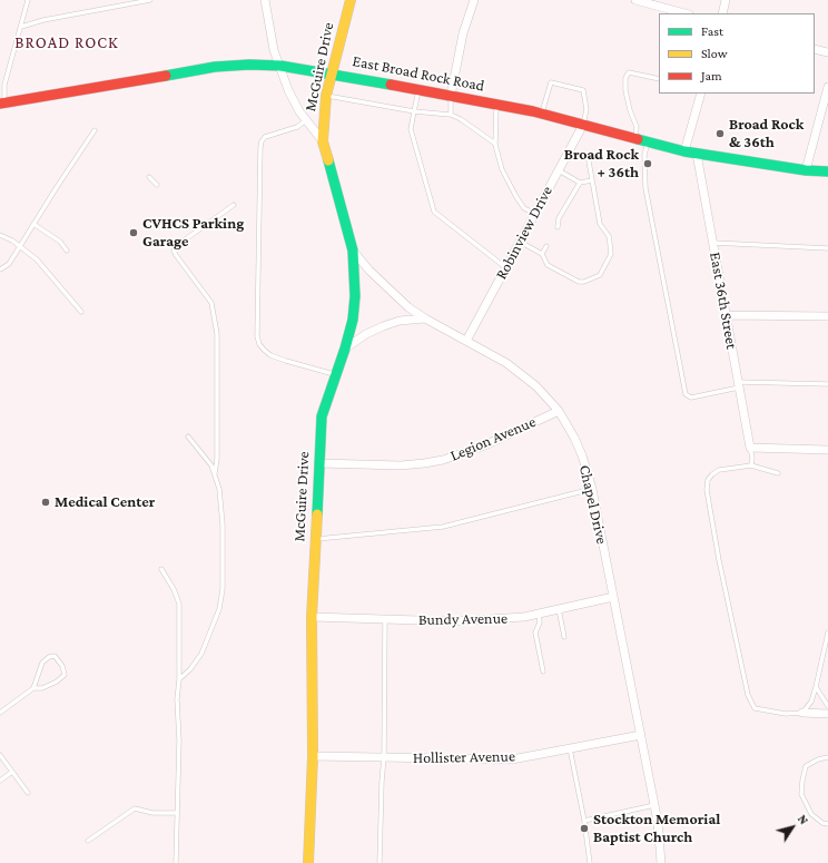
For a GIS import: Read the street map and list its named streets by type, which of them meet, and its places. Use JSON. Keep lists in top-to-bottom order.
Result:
{
  "streets": {
    "street": [
      "McGuire Drive",
      "East Broad Rock Road",
      "Robinview Drive",
      "East 36th Street",
      "Legion Avenue",
      "Chapel Drive",
      "Bundy Avenue",
      "Hollister Avenue"
    ]
  },
  "crossings": [
    ["McGuire Drive", "East Broad Rock Road"],
    ["McGuire Drive", "Legion Avenue"],
    ["McGuire Drive", "Chapel Drive"],
    ["McGuire Drive", "Bundy Avenue"],
    ["McGuire Drive", "Hollister Avenue"],
    ["East Broad Rock Road", "Robinview Drive"],
    ["East Broad Rock Road", "East 36th Street"],
    ["Robinview Drive", "Chapel Drive"],
    ["Legion Avenue", "Chapel Drive"],
    ["Chapel Drive", "Bundy Avenue"],
    ["Chapel Drive", "Hollister Avenue"]
  ],
  "districts": ["BROAD ROCK"],
  "places": [
    "Broad Rock & 36th",
    "Broad Rock + 36th",
    "CVHCS Parking Garage",
    "Medical Center",
    "Stockton Memorial Baptist Church"
  ],
  "legend": ["Fast", "Slow", "Jam"],
  "north": "top right"
}
